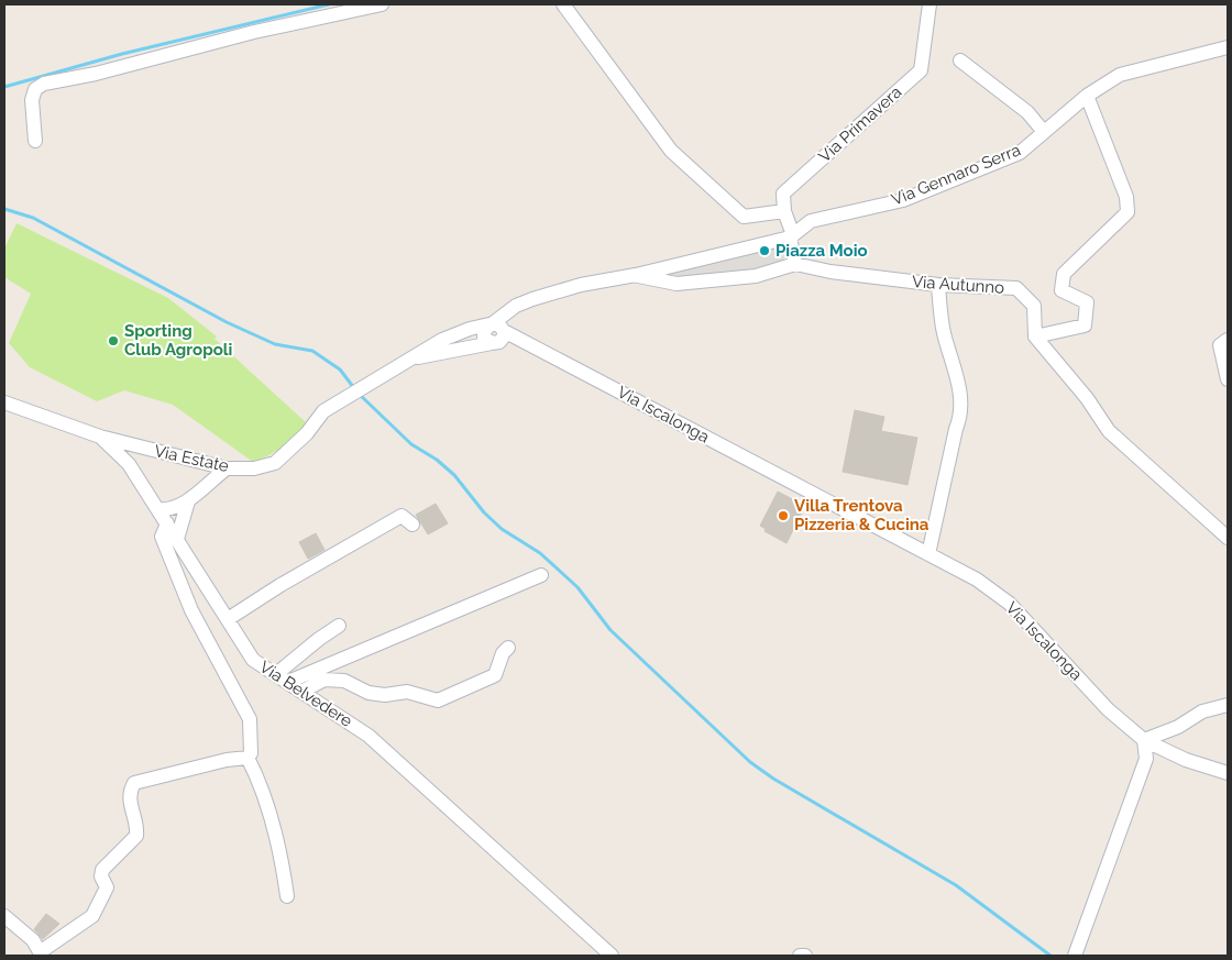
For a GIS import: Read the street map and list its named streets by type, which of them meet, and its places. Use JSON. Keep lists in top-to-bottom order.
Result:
{
  "streets": {
    "street": [
      "Via Primavera",
      "Via Gennaro Serra",
      "Via Autunno",
      "Via Iscalonga",
      "Via Estate",
      "Via Belvedere"
    ]
  },
  "crossings": [
    ["Via Gennaro Serra", "Via Autunno"],
    ["Via Gennaro Serra", "Via Estate"],
    ["Via Autunno", "Via Estate"],
    ["Via Iscalonga", "Via Estate"],
    ["Via Estate", "Via Belvedere"]
  ],
  "places": ["Piazza Moio", "Sporting Club Agropoli", "Villa Trentova Pizzeria & Cucina"]
}
